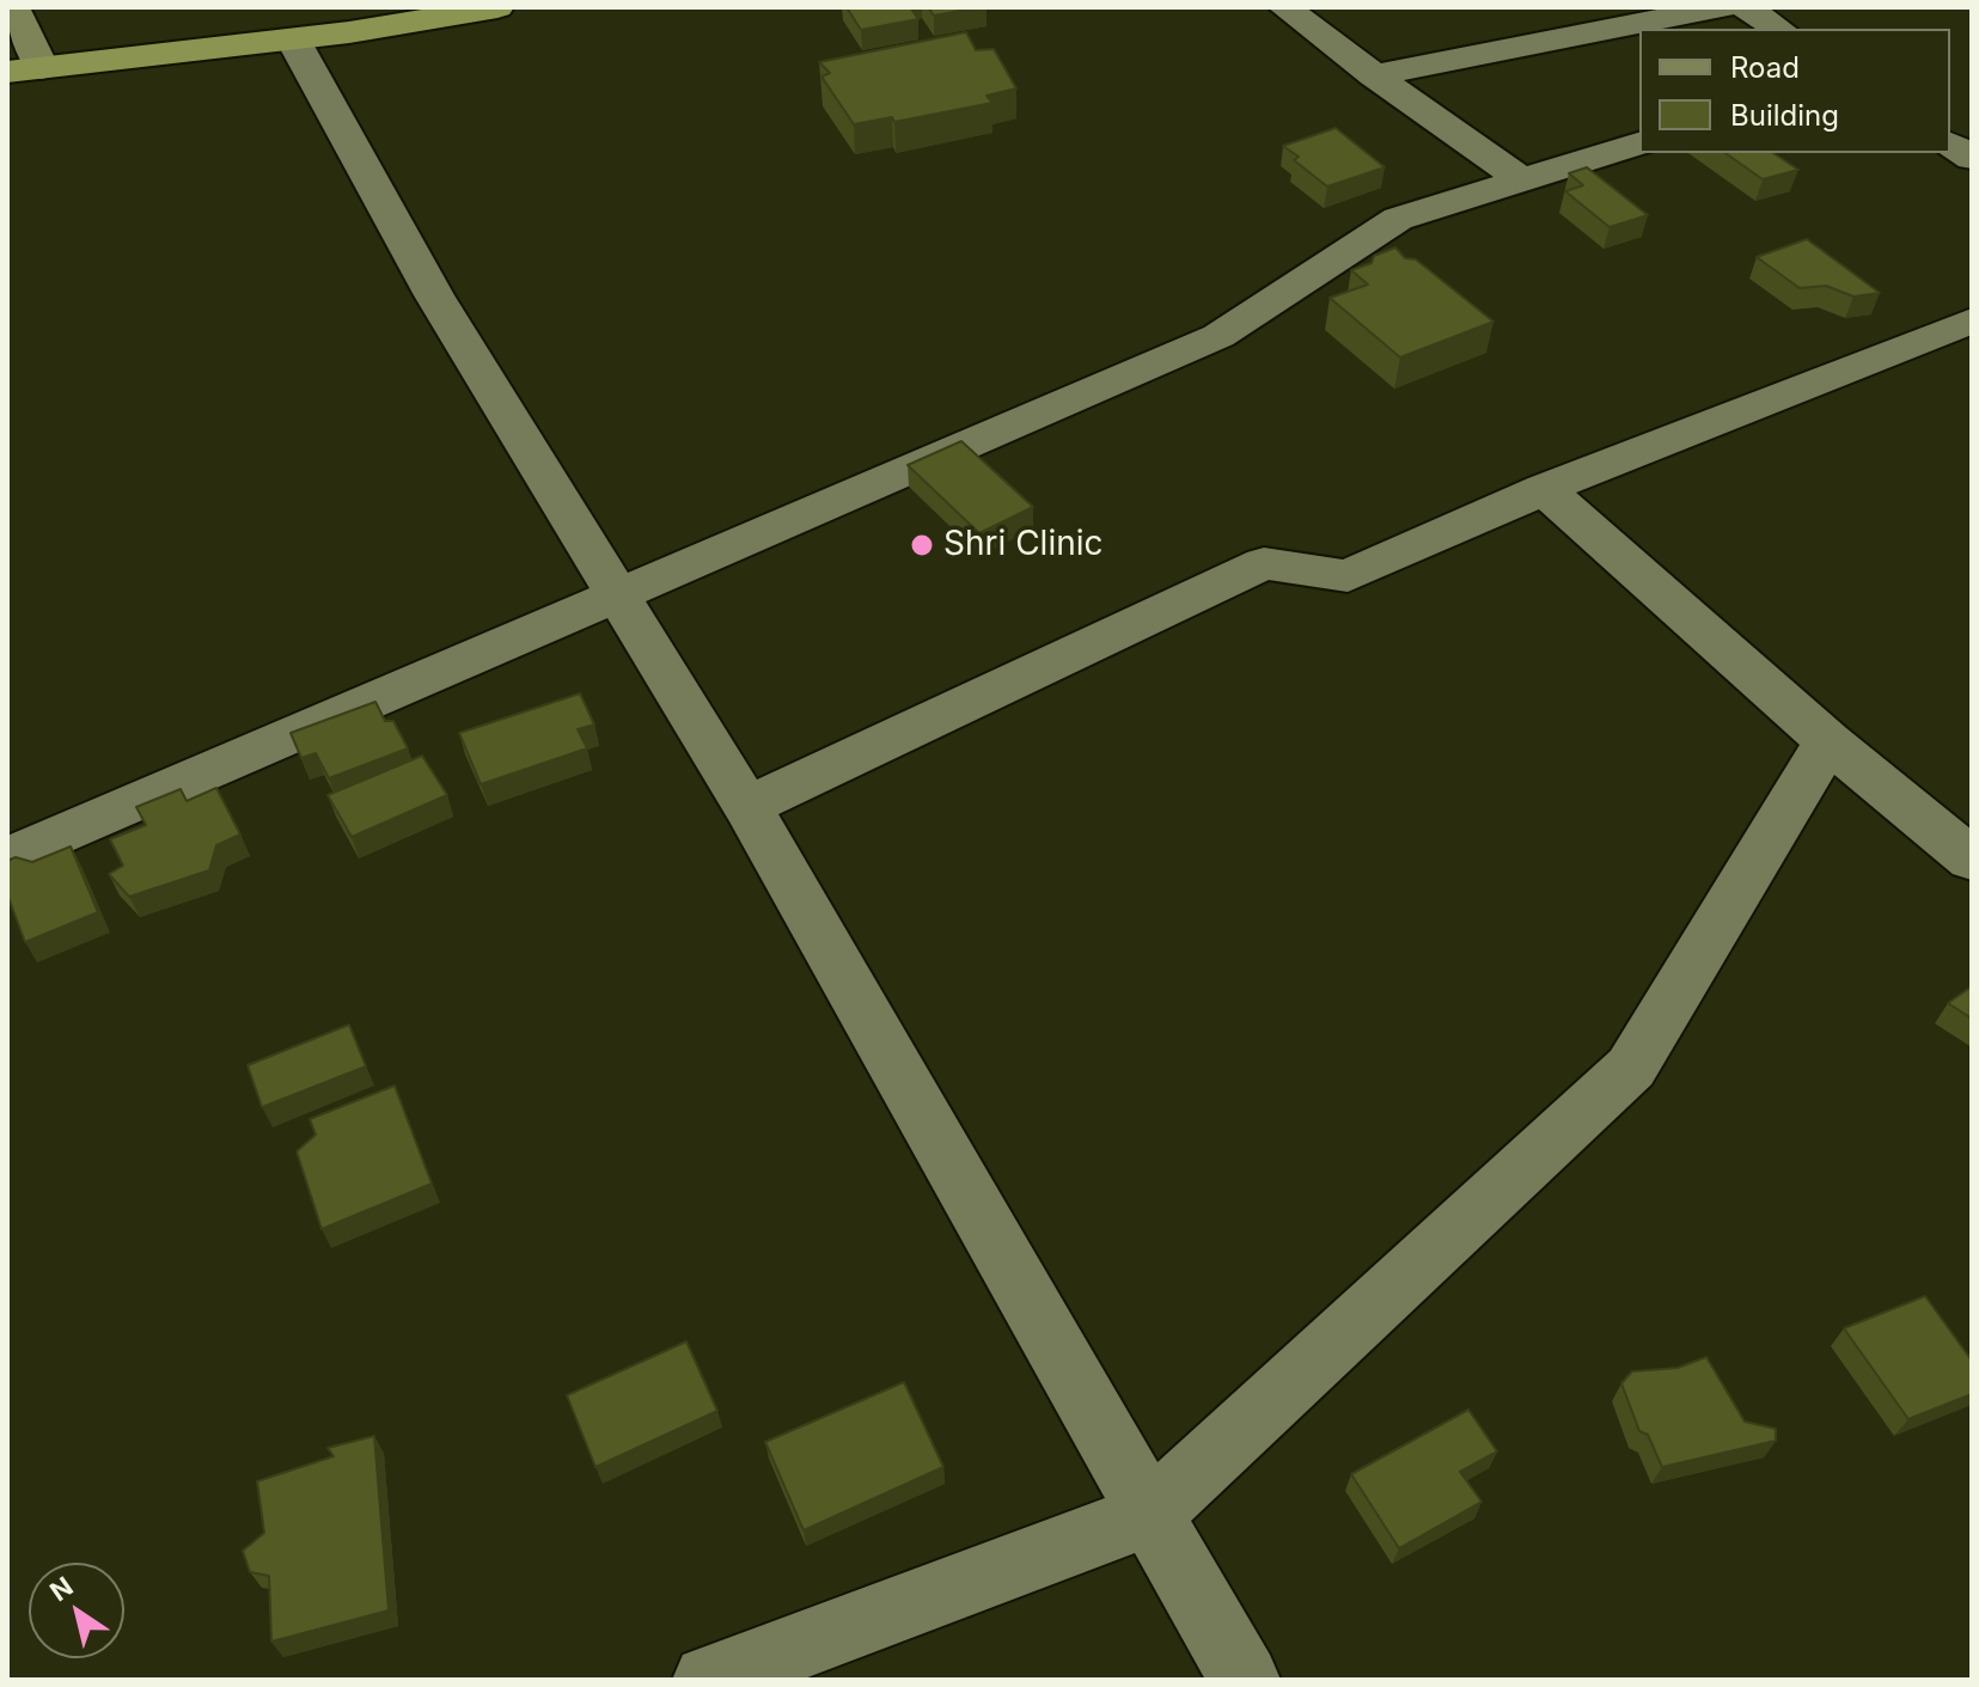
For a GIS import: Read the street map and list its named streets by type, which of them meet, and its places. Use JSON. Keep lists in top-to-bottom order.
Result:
{
  "places": ["Shri Clinic"],
  "legend": ["Road", "Building"],
  "north": "top left"
}
